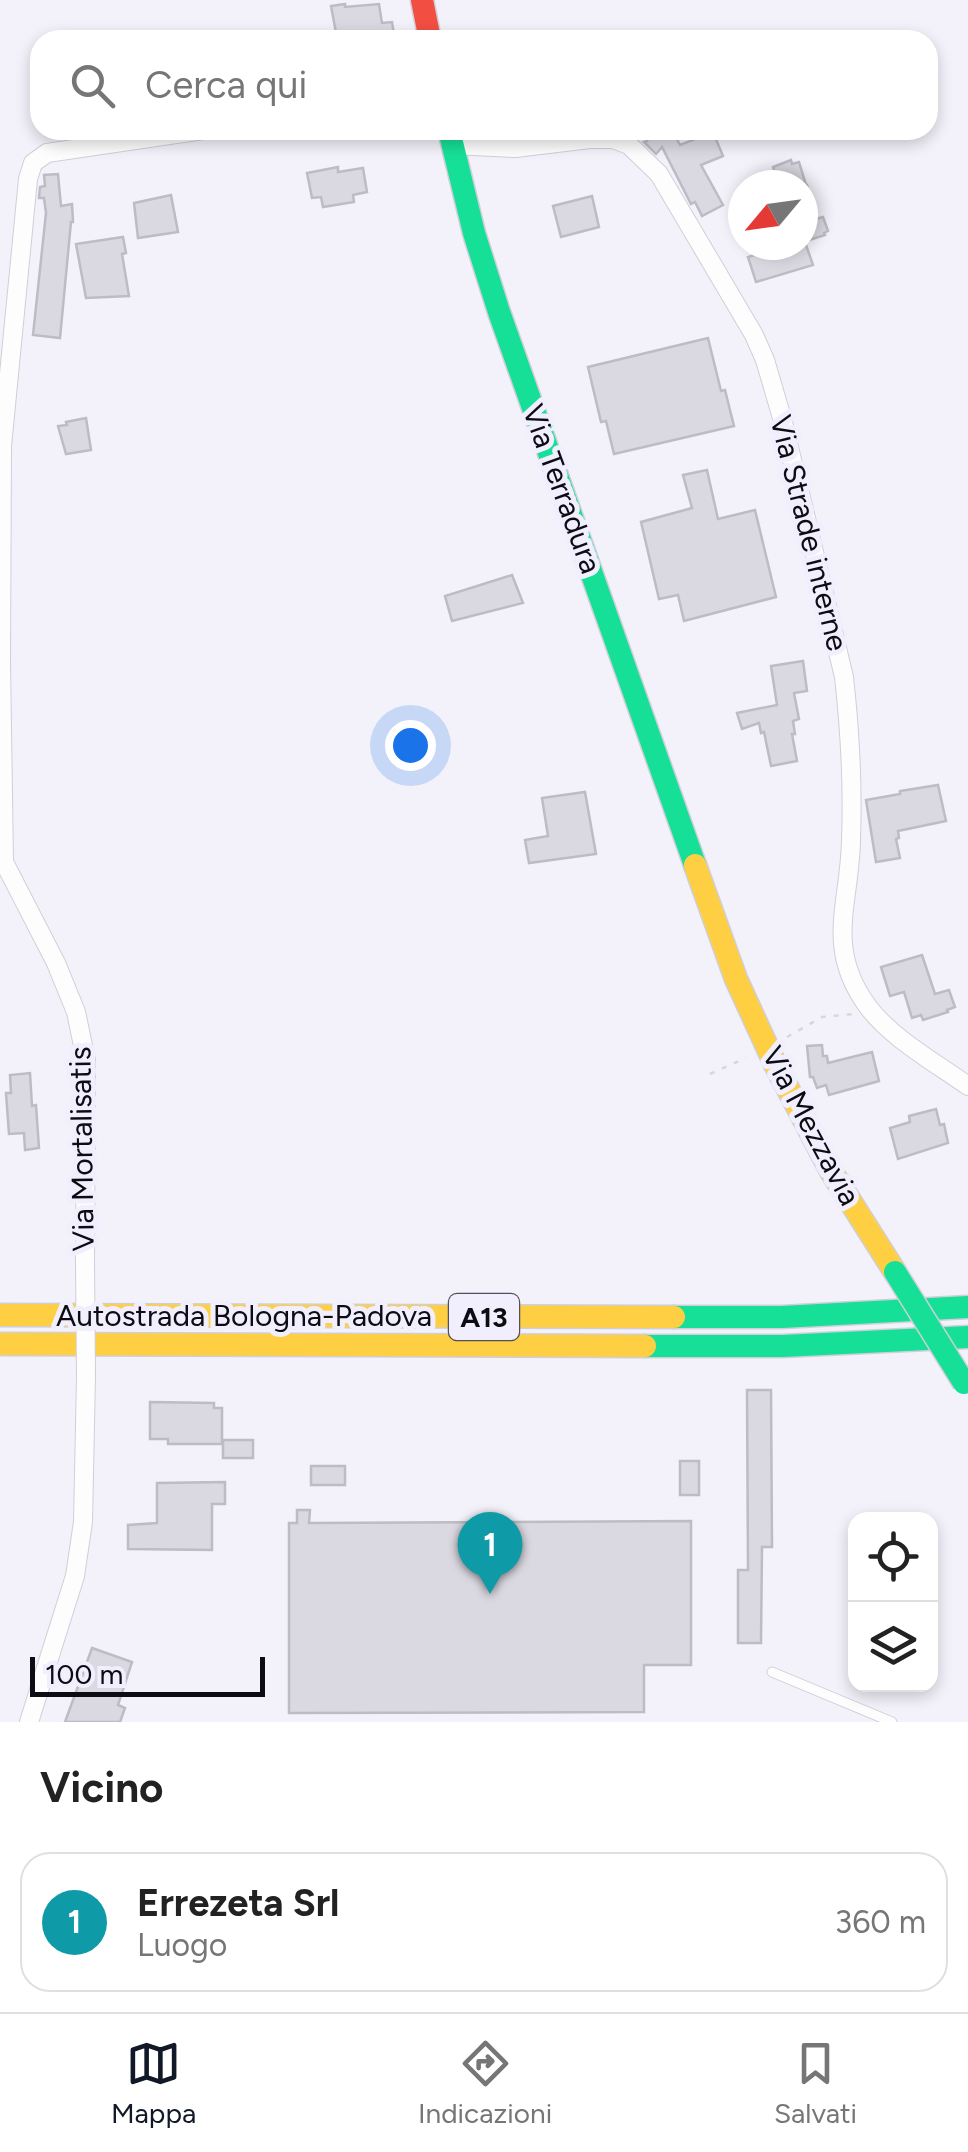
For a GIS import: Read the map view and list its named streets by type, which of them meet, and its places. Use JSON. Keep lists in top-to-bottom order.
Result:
{
  "streets": {
    "main road": [
      "Via Terradura",
      "Via Mezzavia",
      "Autostrada Bologna-Padova",
      "A13"
    ],
    "street": ["Via Strade interne", "Via Mortalisatis"]
  },
  "crossings": [
    ["Via Terradura", "Via Mezzavia"]
  ],
  "scale_bar": "100 m",
  "north": "bottom left",
  "page": {
    "search": "Cerca qui",
    "pins": "1",
    "scale": "100 m",
    "heading": "Vicino",
    "list": [
      {
        "mark": "1",
        "name": "Errezeta Srl",
        "note": "Luogo",
        "value": "360 m"
      }
    ],
    "nav": ["Mappa", "Indicazioni", "Salvati"]
  }
}
